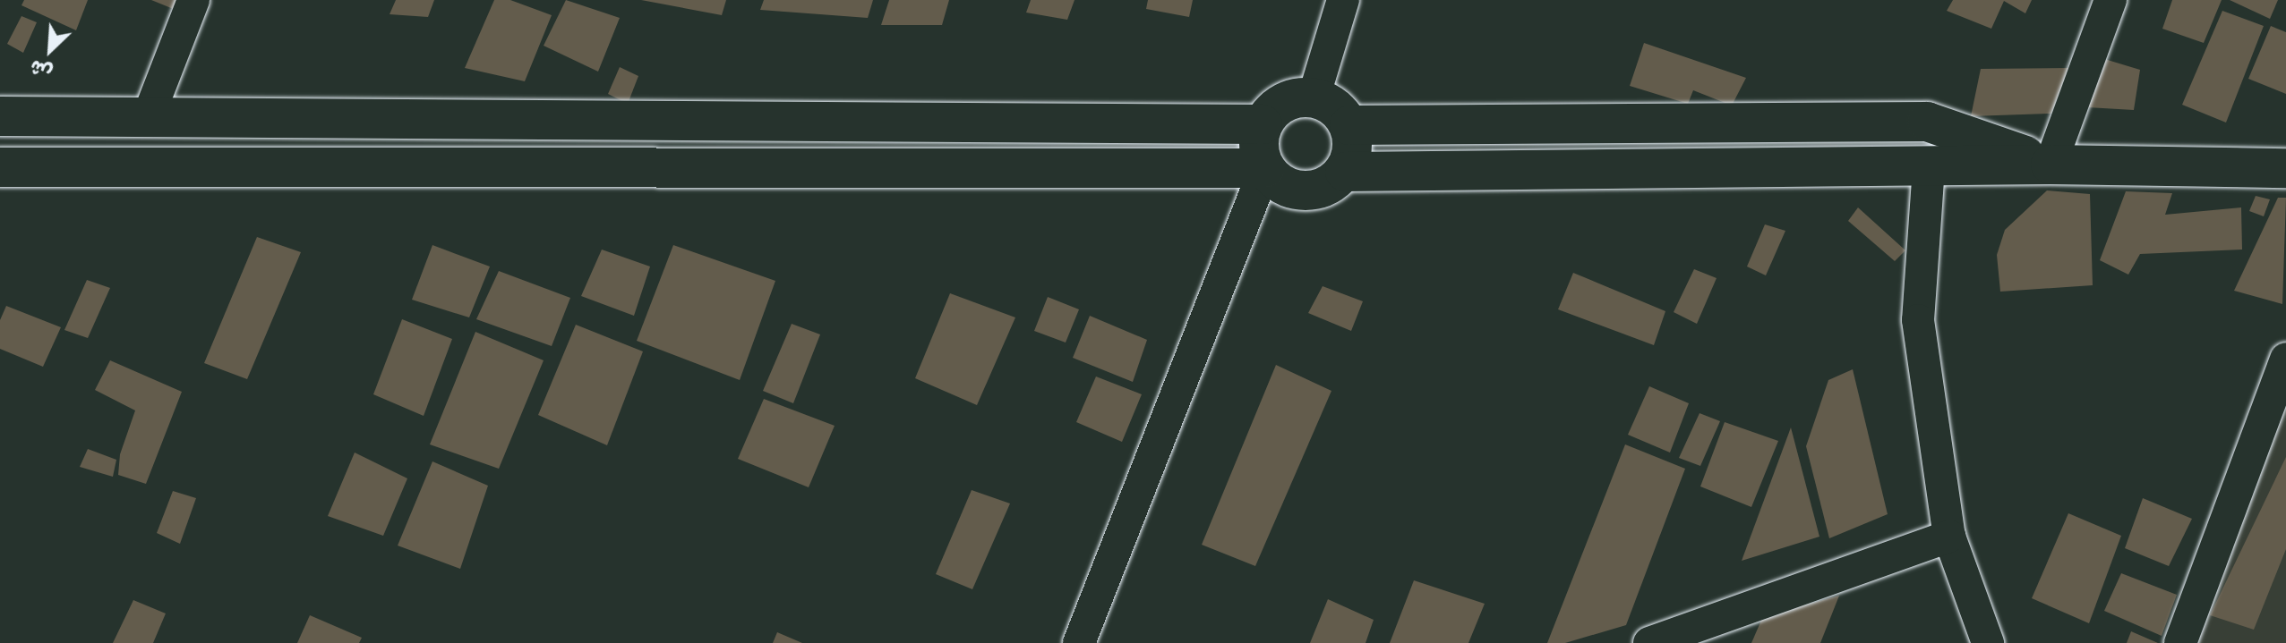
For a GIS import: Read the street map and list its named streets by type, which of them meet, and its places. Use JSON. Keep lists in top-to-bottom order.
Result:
{
  "north": "bottom left"
}
